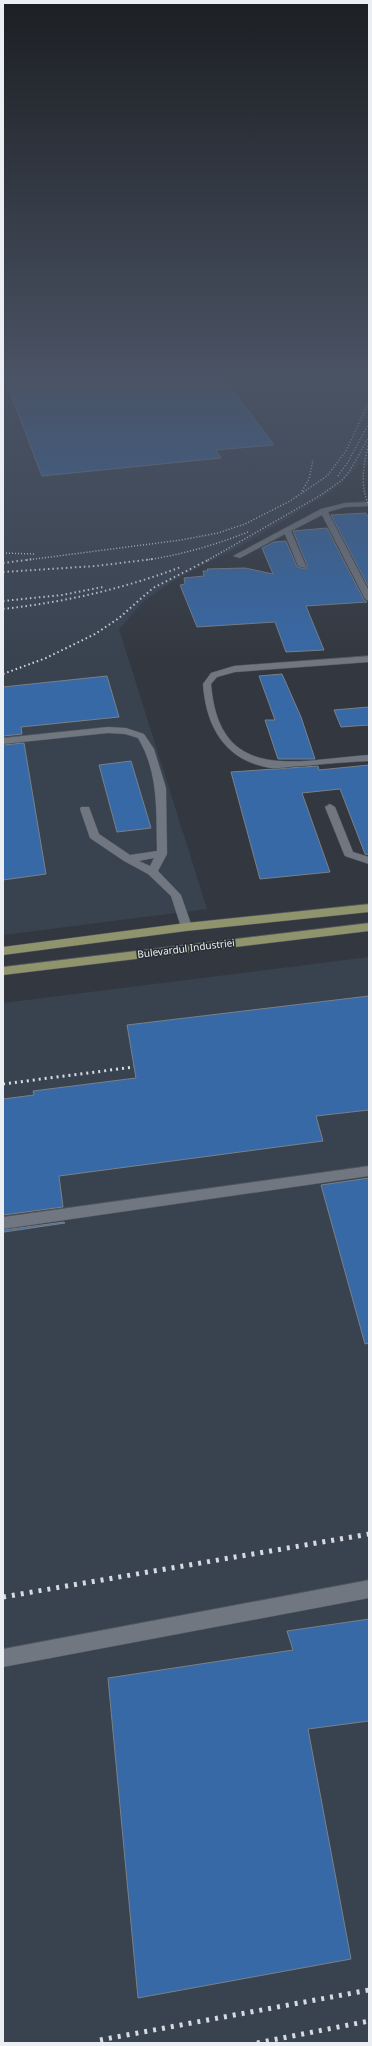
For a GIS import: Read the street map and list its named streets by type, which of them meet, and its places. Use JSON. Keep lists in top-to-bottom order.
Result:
{
  "streets": {
    "main road": ["Bulevardul Industriei"]
  }
}
